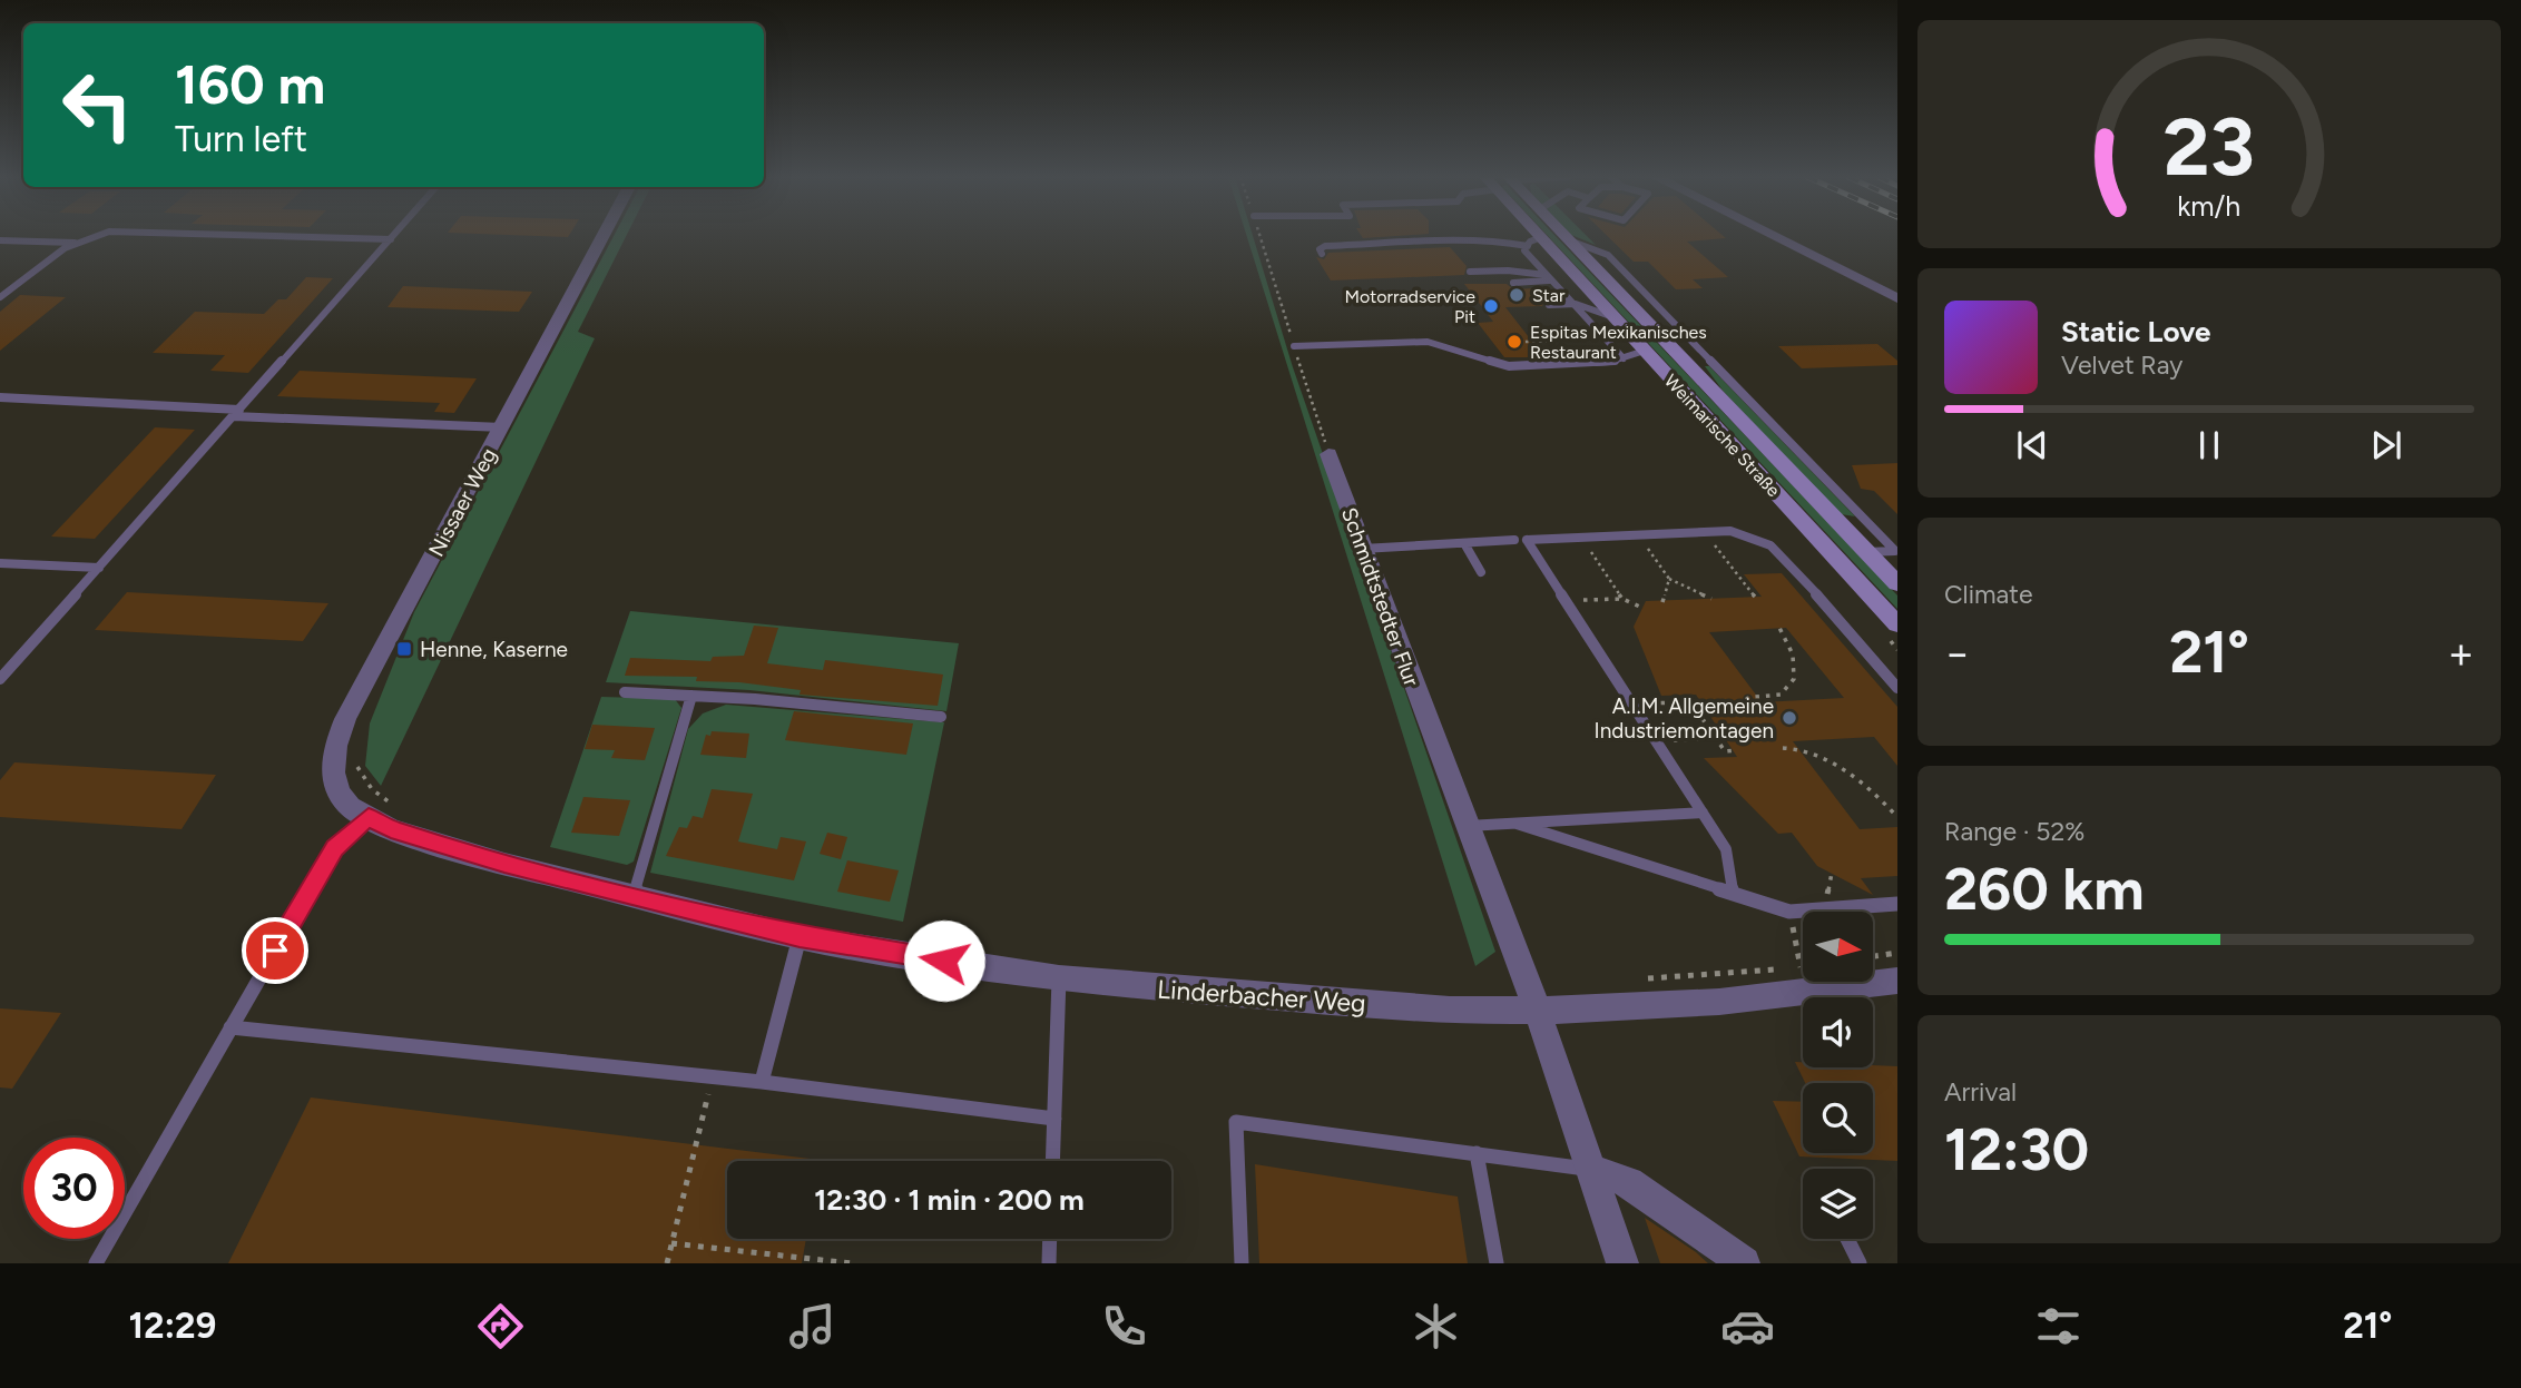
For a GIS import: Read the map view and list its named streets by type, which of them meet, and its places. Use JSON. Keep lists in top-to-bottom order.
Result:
{
  "streets": {
    "main road": ["Weimarische Straße"],
    "street": ["Nissaer Weg", "Schmidtstedter Flur", "Linderbacher Weg"]
  },
  "crossings": [
    ["Nissaer Weg", "Linderbacher Weg"],
    ["Schmidtstedter Flur", "Linderbacher Weg"]
  ],
  "places": {
    "other": [
      "Star",
      "Motorradservice Pit",
      "Espitas Mexikanisches Restaurant",
      "A.I.M. Allgemeine Industriemontagen"
    ],
    "transit": ["Henne, Kaserne"]
  },
  "north": "right",
  "page": {
    "turn": ["160 m", "Turn left"],
    "song": ["Static Love", "Velvet Ray"],
    "tile": [
      "Climate",
      ["Range · 52%", "260 km"],
      ["Arrival", "12:30"]
    ],
    "heat": ["−", "21°", "+"],
    "limit": "30",
    "trip": "12:30 · 1 min · 200 m",
    "tabs": ["12:29", "21°"],
    "gauge": ["23", "km/h"]
  }
}
